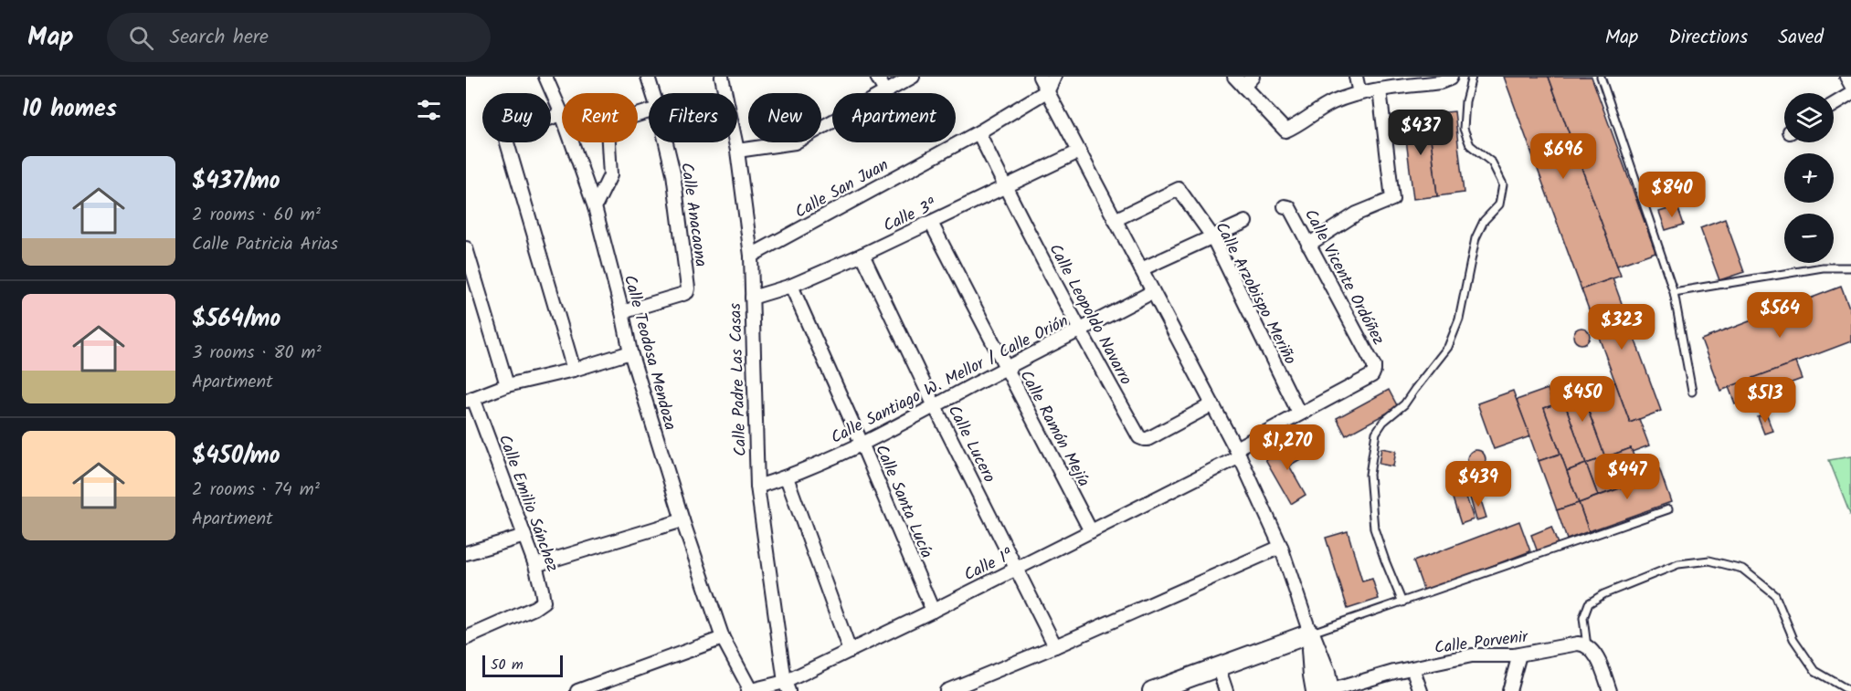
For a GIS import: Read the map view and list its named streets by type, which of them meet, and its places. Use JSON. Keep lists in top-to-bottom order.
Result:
{
  "streets": {
    "street": [
      "Calle San Juan",
      "Calle Anacaona",
      "Calle 3ª",
      "Calle Vicente Ordóñez",
      "Calle Arzobispo Meriño",
      "Calle Leopoldo Navarro",
      "Calle Teodosa Mendoza",
      "Calle Santiago W. Mellor / Calle Orión",
      "Calle Padre Las Casas",
      "Calle Ramón Mejía",
      "Calle Lucero",
      "Calle Santa Lucía",
      "Calle Emilio Sánchez",
      "Calle 1ª",
      "Calle Porvenir"
    ]
  },
  "crossings": [
    ["Calle San Juan", "Calle Leopoldo Navarro"],
    ["Calle San Juan", "Calle Padre Las Casas"],
    ["Calle Anacaona", "Calle Teodosa Mendoza"],
    ["Calle 3ª", "Calle Leopoldo Navarro"],
    ["Calle 3ª", "Calle Padre Las Casas"],
    ["Calle 3ª", "Calle Ramón Mejía"],
    ["Calle 3ª", "Calle Lucero"],
    ["Calle 3ª", "Calle Santa Lucía"],
    ["Calle Vicente Ordóñez", "Calle Arzobispo Meriño"],
    ["Calle Vicente Ordóñez", "Calle 1ª"],
    ["Calle Leopoldo Navarro", "Calle Santiago W. Mellor / Calle Orión"],
    ["Calle Teodosa Mendoza", "Calle 1ª"],
    ["Calle Santiago W. Mellor / Calle Orión", "Calle Padre Las Casas"],
    ["Calle Santiago W. Mellor / Calle Orión", "Calle Ramón Mejía"],
    ["Calle Santiago W. Mellor / Calle Orión", "Calle Lucero"],
    ["Calle Santiago W. Mellor / Calle Orión", "Calle Santa Lucía"],
    ["Calle Padre Las Casas", "Calle 1ª"],
    ["Calle Ramón Mejía", "Calle 1ª"],
    ["Calle Lucero", "Calle 1ª"],
    ["Calle Santa Lucía", "Calle 1ª"]
  ],
  "scale_bar": "50 m",
  "page": {
    "header": "Map",
    "search": "Search here",
    "nav": ["Map", "Directions", "Saved"],
    "heading": "10 homes",
    "map_buttons": ["+", "−"],
    "chip": [
      "Buy",
      "Rent",
      "Filters",
      "New",
      "Apartment"
    ],
    "price": [
      "$437",
      "$696",
      "$840",
      "$564",
      "$323",
      "$450",
      "$513",
      "$1,270",
      "$447",
      "$439"
    ],
    "list": [
      {
        "name": "$437/mo",
        "note": "2 rooms · 60 m² · Calle Patricia Arias"
      },
      {
        "name": "$564/mo",
        "note": "3 rooms · 80 m² · Apartment"
      },
      {
        "name": "$450/mo",
        "note": "2 rooms · 74 m² · Apartment"
      }
    ],
    "scale": "50 m"
  }
}
